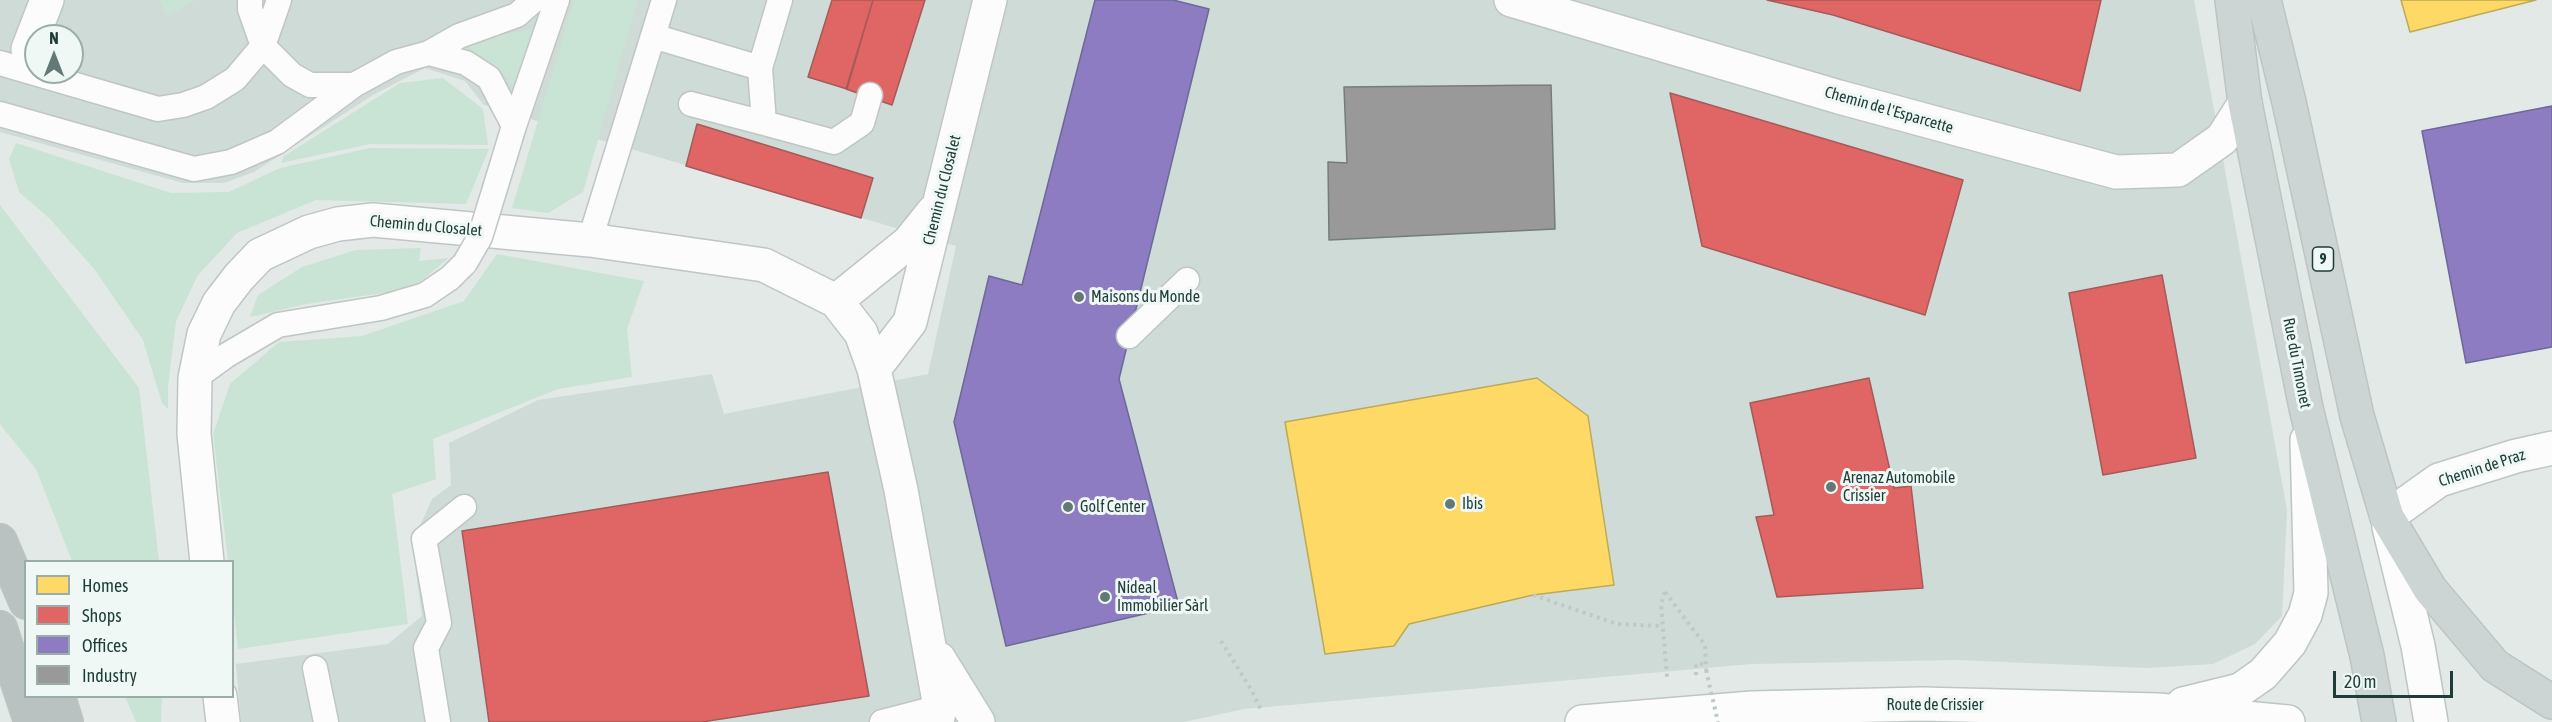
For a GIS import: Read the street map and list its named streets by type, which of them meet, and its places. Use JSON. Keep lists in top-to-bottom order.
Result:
{
  "streets": {
    "main road": ["9", "Rue du Timonet"],
    "street": [
      "Chemin de l'Esparcette",
      "Chemin du Closalet",
      "Chemin de Praz",
      "Route de Crissier"
    ]
  },
  "crossings": [
    ["Chemin de l'Esparcette", "Rue du Timonet"],
    ["9", "Chemin de Praz"]
  ],
  "places": [
    "Maisons du Monde",
    "Arenaz Automobile Crissier",
    "Ibis",
    "Golf Center",
    "Nideal Immobilier Sàrl"
  ],
  "legend": [
    "Homes",
    "Shops",
    "Offices",
    "Industry"
  ],
  "scale_bar": "20 m",
  "north": "top"
}
